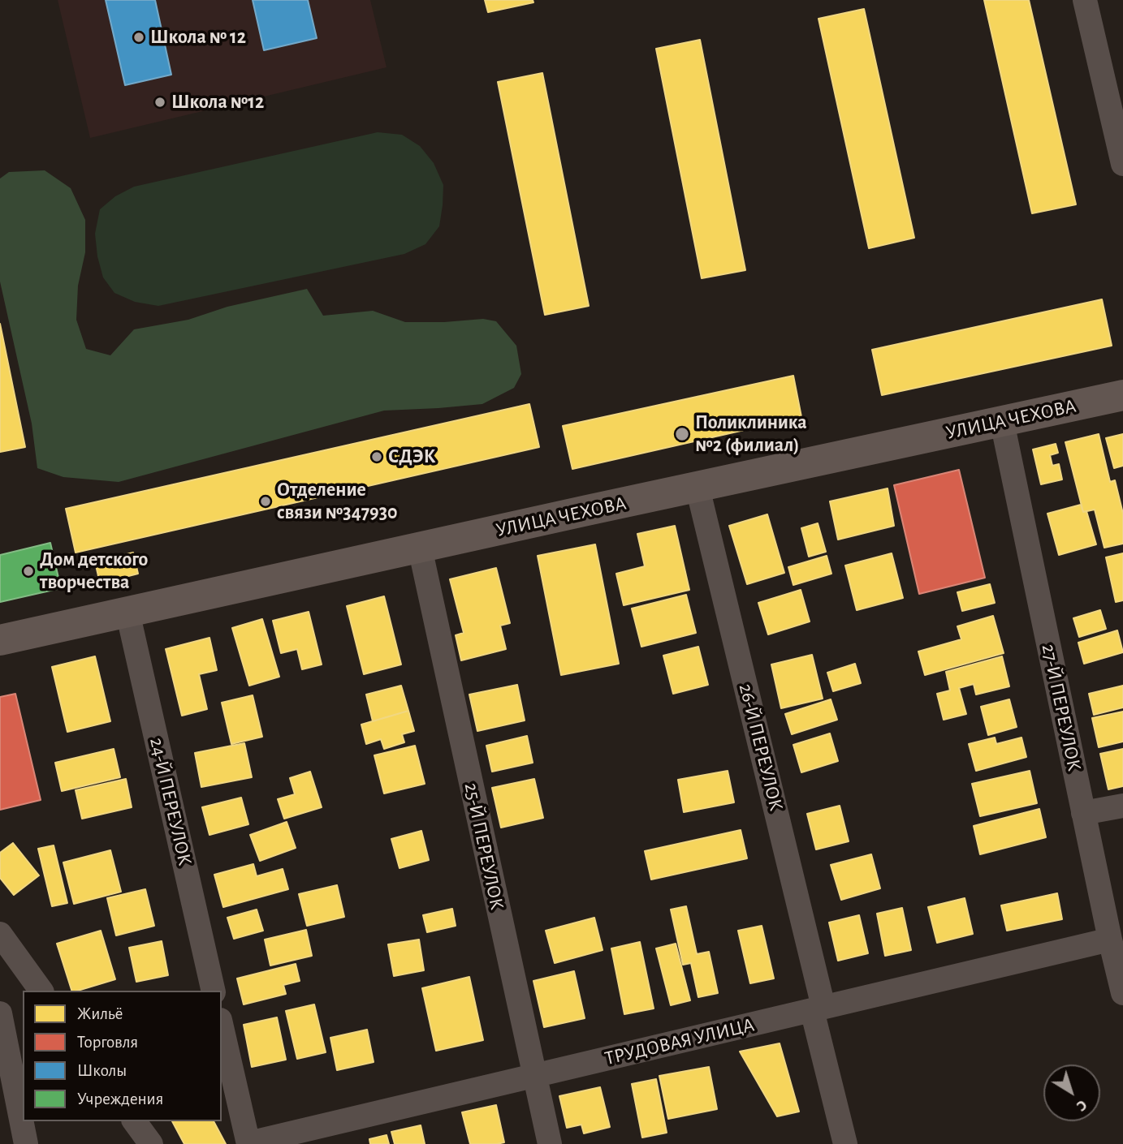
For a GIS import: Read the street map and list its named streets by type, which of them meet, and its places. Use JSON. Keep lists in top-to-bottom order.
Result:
{
  "streets": {
    "main road": ["УЛИЦА ЧЕХОВА"],
    "street": [
      "27-Й ПЕРЕУЛОК",
      "26-Й ПЕРЕУЛОК",
      "24-Й ПЕРЕУЛОК",
      "25-Й ПЕРЕУЛОК",
      "ТРУДОВАЯ УЛИЦА"
    ]
  },
  "crossings": [
    ["УЛИЦА ЧЕХОВА", "27-Й ПЕРЕУЛОК"],
    ["УЛИЦА ЧЕХОВА", "26-Й ПЕРЕУЛОК"],
    ["УЛИЦА ЧЕХОВА", "24-Й ПЕРЕУЛОК"],
    ["УЛИЦА ЧЕХОВА", "25-Й ПЕРЕУЛОК"],
    ["27-Й ПЕРЕУЛОК", "ТРУДОВАЯ УЛИЦА"],
    ["26-Й ПЕРЕУЛОК", "ТРУДОВАЯ УЛИЦА"],
    ["25-Й ПЕРЕУЛОК", "ТРУДОВАЯ УЛИЦА"]
  ],
  "places": [
    "Школа № 12",
    "Школа №12",
    "Поликлиника №2 (филиал)",
    "СДЭК",
    "Отделение связи №347930",
    "Дом детского творчества"
  ],
  "legend": [
    "Жильё",
    "Торговля",
    "Школы",
    "Учреждения"
  ],
  "north": "bottom right"
}
